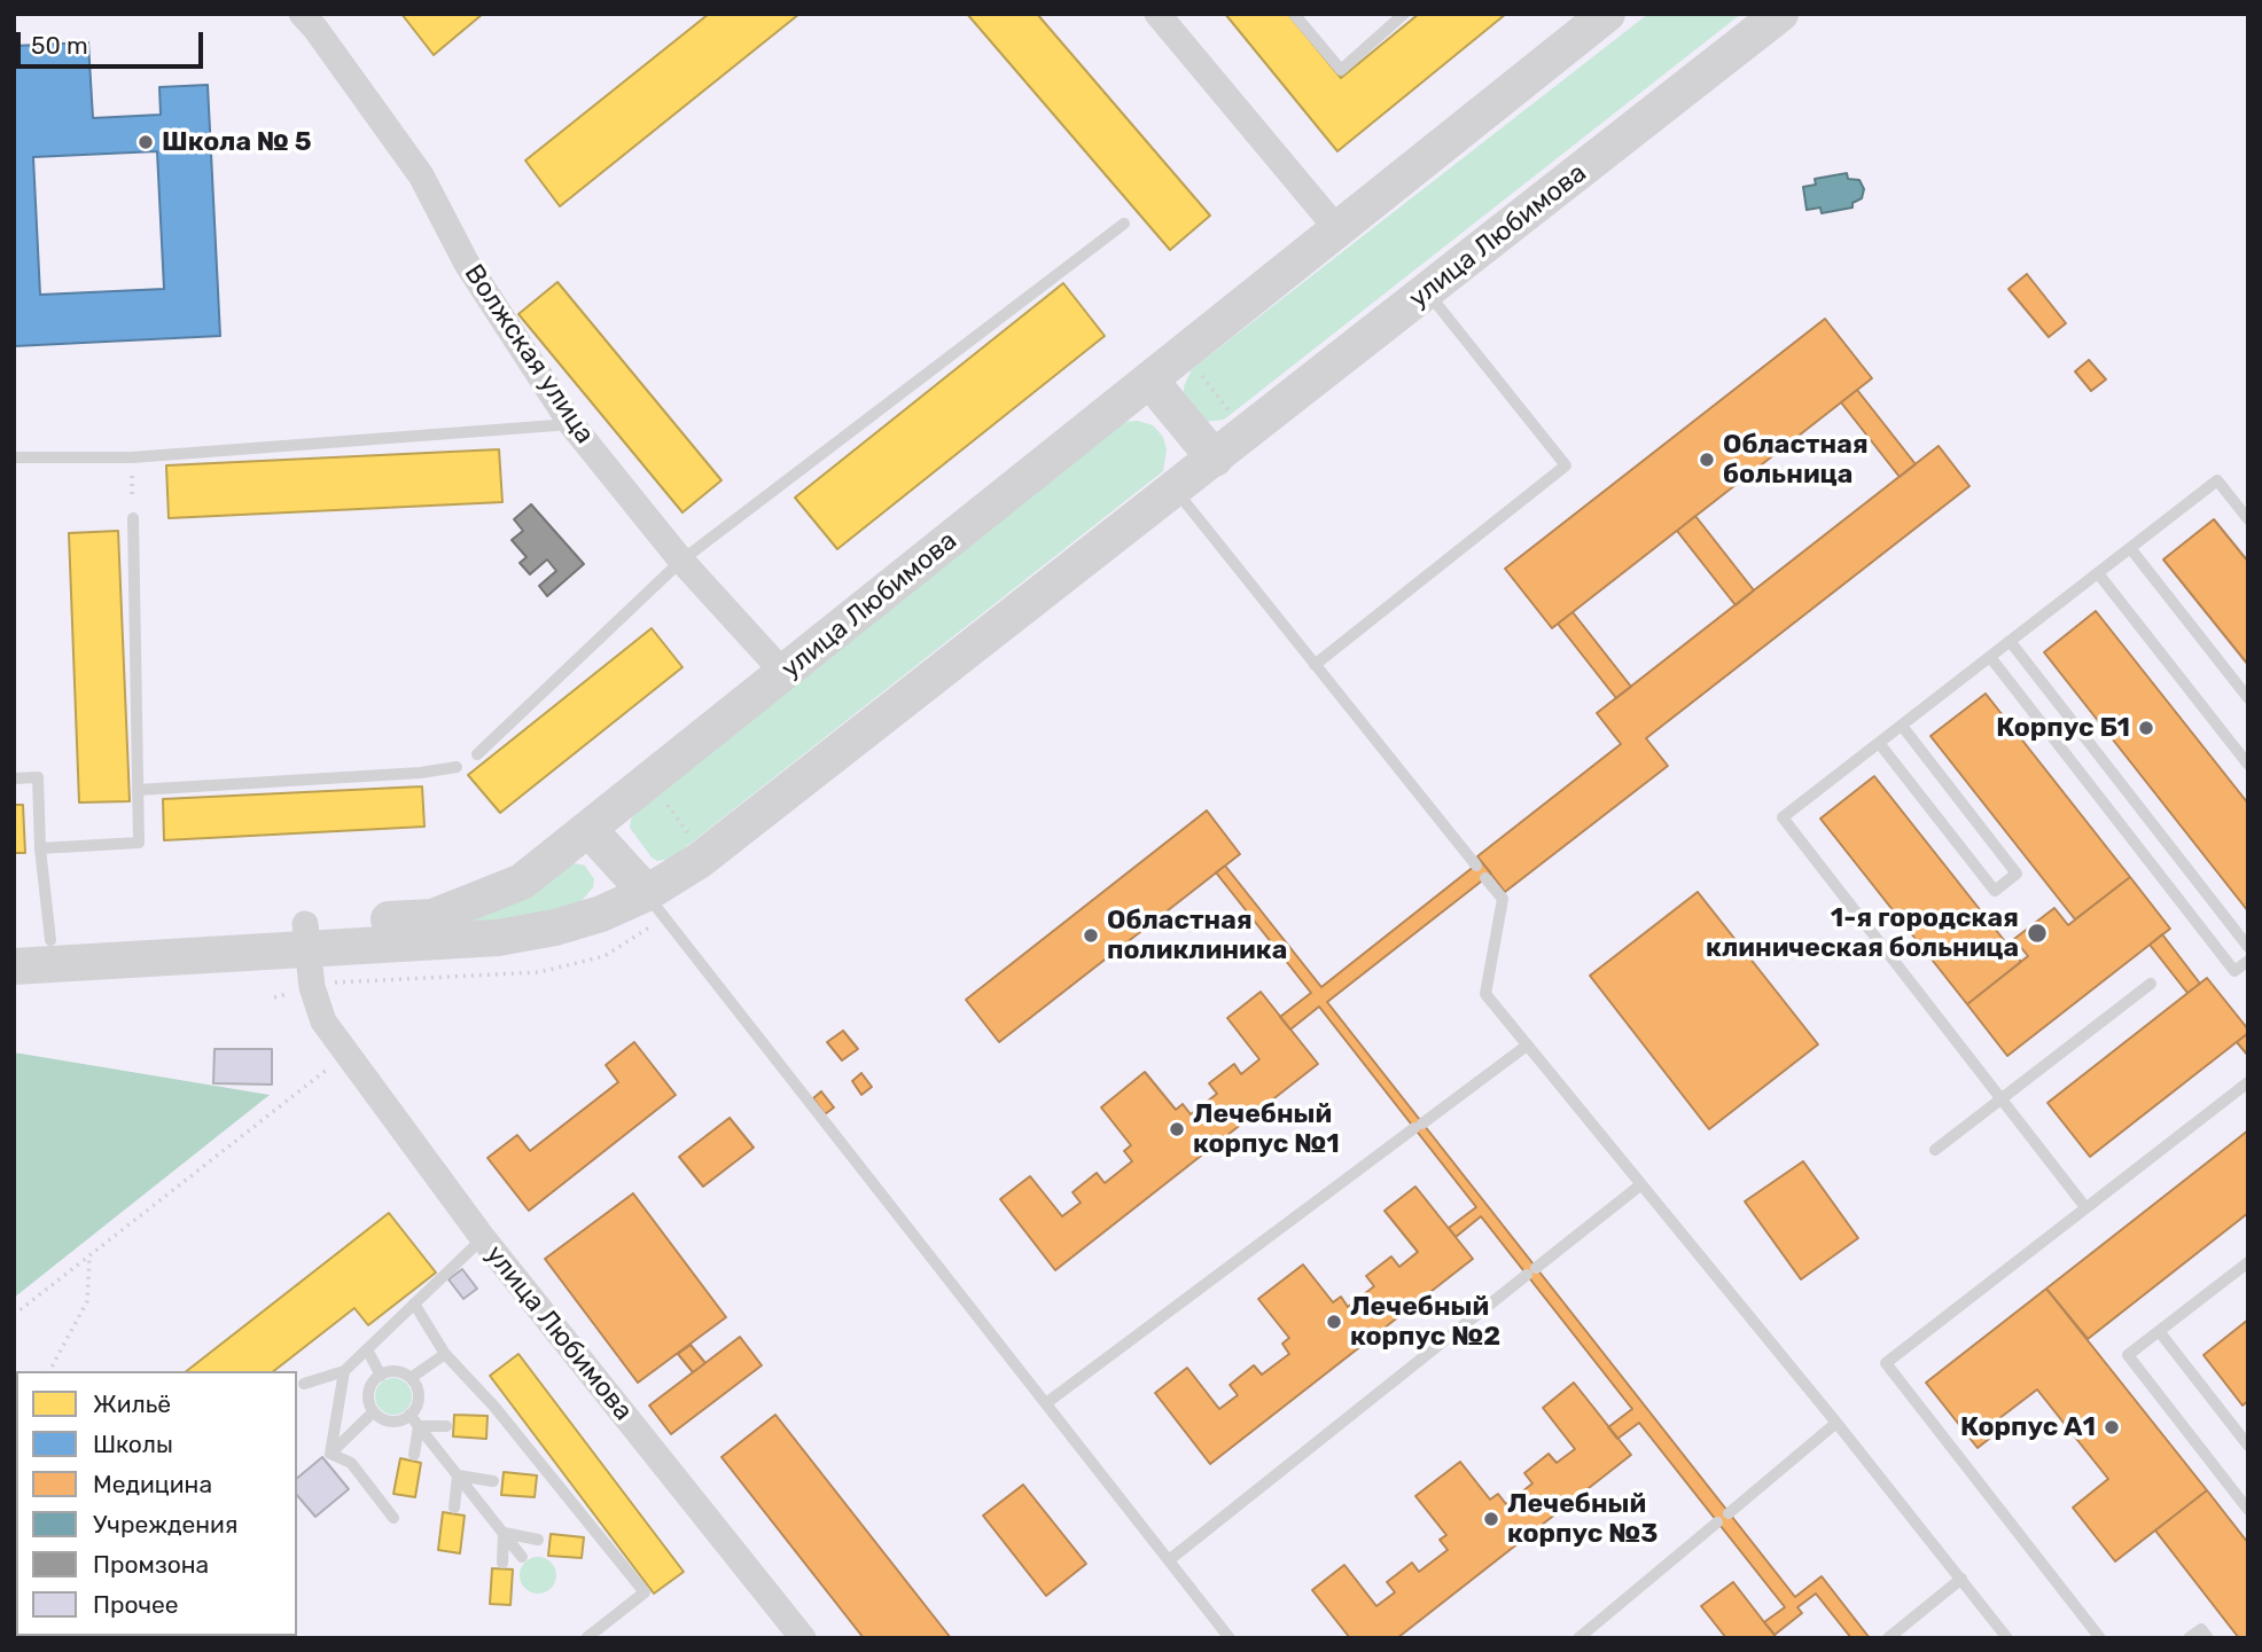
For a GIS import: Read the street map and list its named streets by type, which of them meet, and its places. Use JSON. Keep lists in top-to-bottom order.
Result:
{
  "streets": {
    "main road": ["улица Любимова"],
    "street": ["Волжская улица"]
  },
  "crossings": [
    ["улица Любимова", "Волжская улица"]
  ],
  "places": [
    "Школа № 5",
    "Областная больница",
    "Корпус Б1",
    "1-я городская клиническая больница",
    "Областная поликлиника",
    "Лечебный корпус №1",
    "Лечебный корпус №2",
    "Корпус А1",
    "Лечебный корпус №3"
  ],
  "legend": [
    "Жильё",
    "Школы",
    "Медицина",
    "Учреждения",
    "Промзона",
    "Прочее"
  ],
  "scale_bar": "50 m"
}
